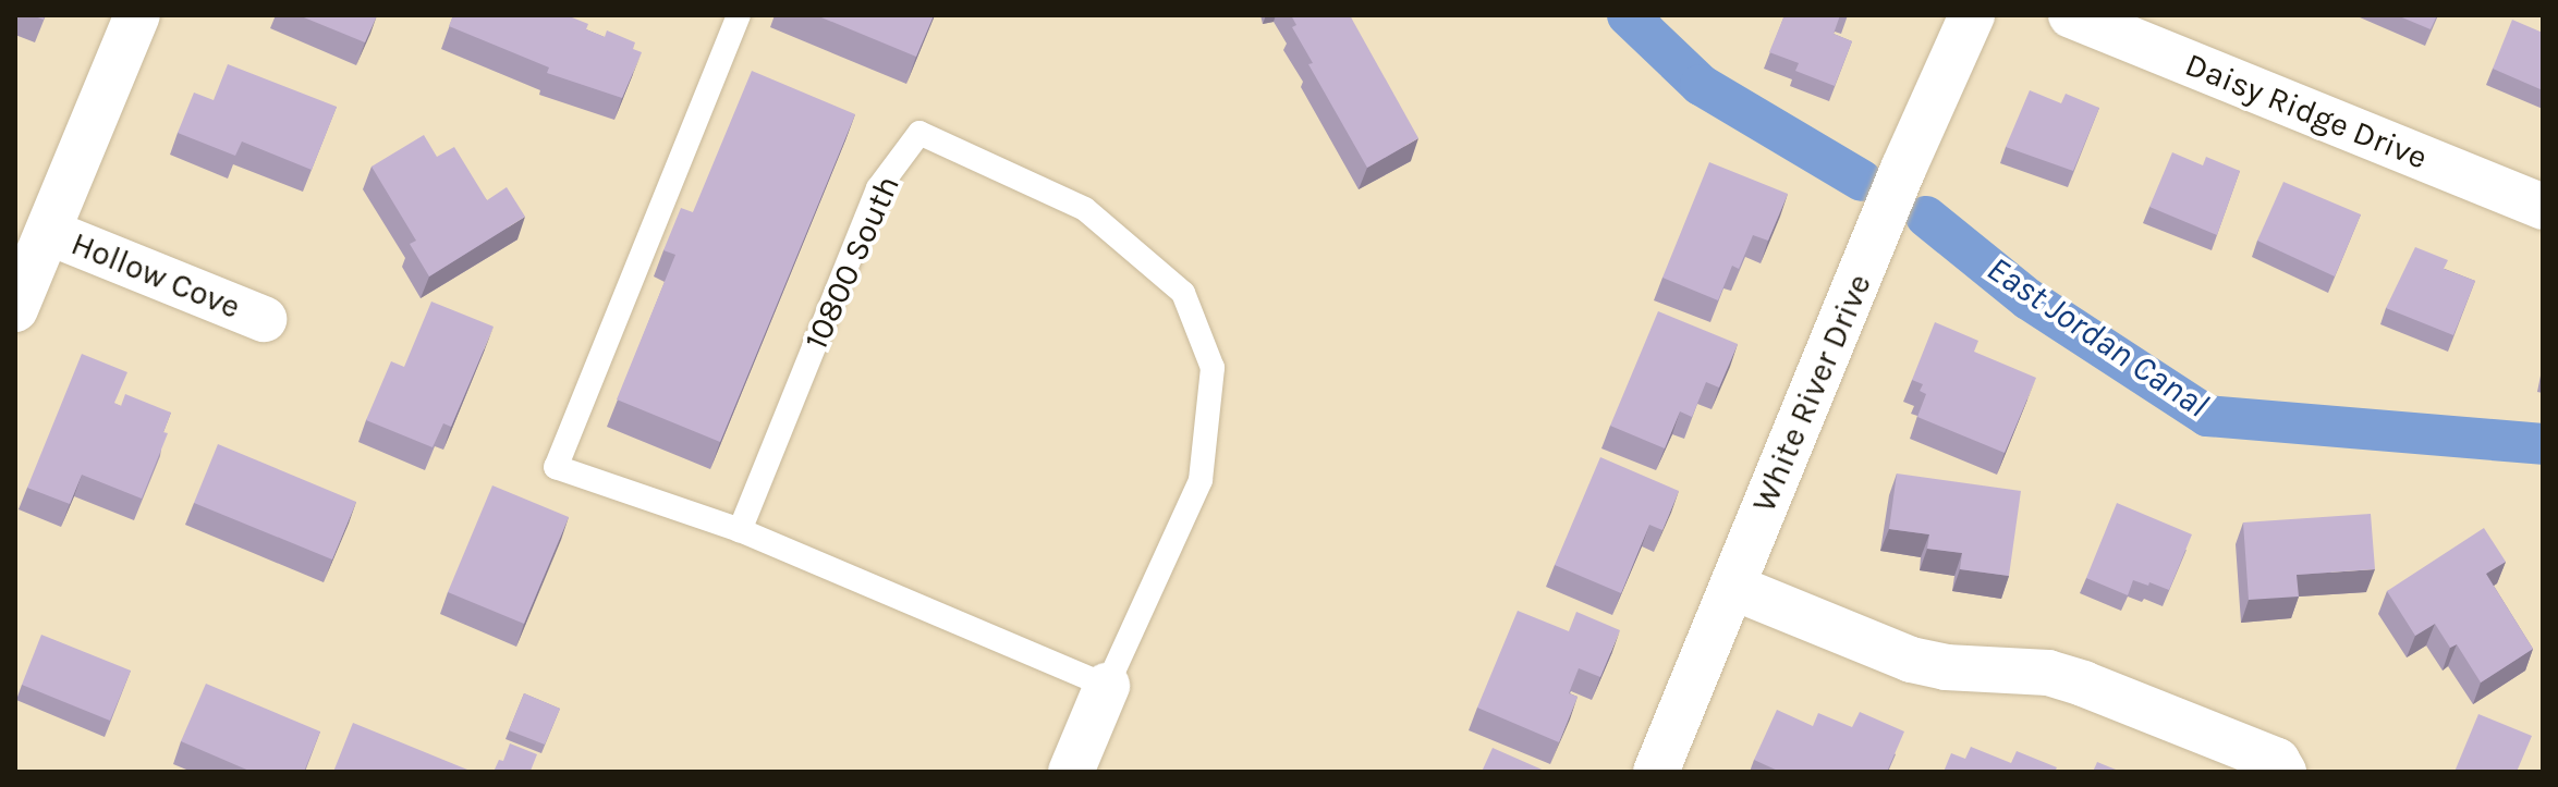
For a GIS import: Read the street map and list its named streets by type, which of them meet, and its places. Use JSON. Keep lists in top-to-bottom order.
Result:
{
  "streets": {
    "street": [
      "Daisy Ridge Drive",
      "10800 South",
      "Hollow Cove",
      "White River Drive"
    ]
  },
  "water": ["East Jordan Canal"]
}
